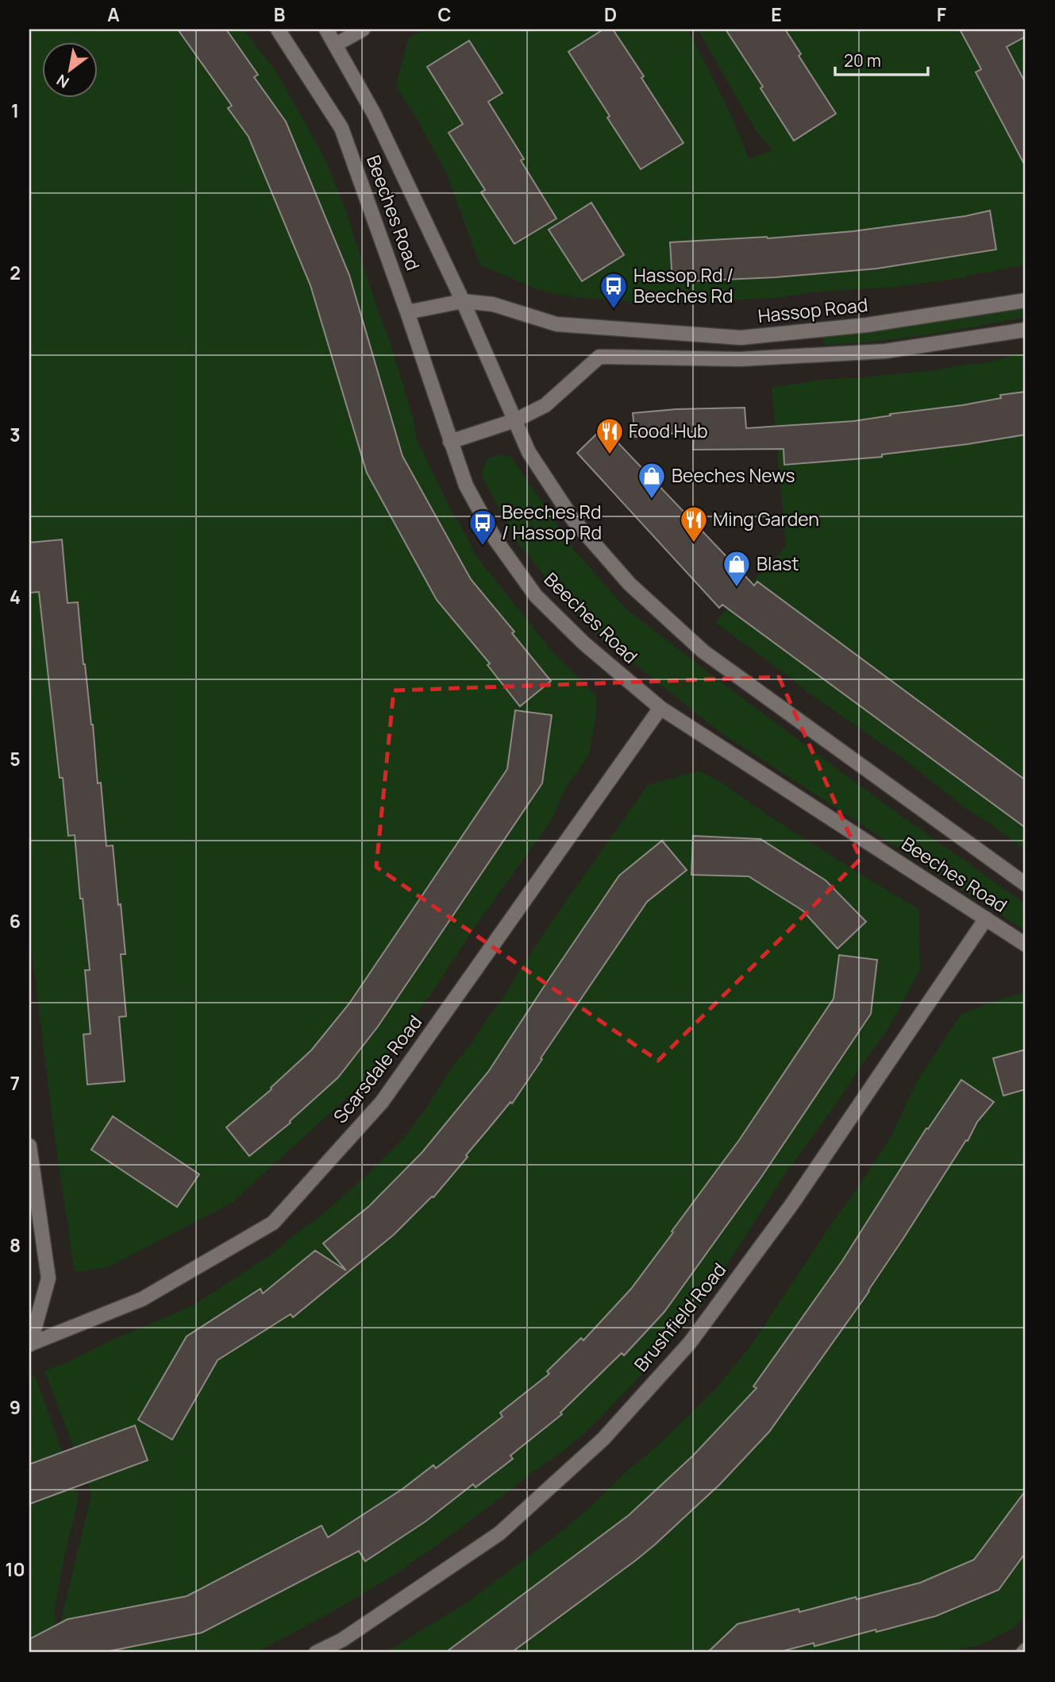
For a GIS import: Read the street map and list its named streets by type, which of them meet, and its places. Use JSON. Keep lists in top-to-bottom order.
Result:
{
  "streets": {
    "street": [
      "Beeches Road",
      "Hassop Road",
      "Scarsdale Road",
      "Brushfield Road"
    ]
  },
  "crossings": [
    ["Beeches Road", "Hassop Road"],
    ["Beeches Road", "Scarsdale Road"],
    ["Beeches Road", "Brushfield Road"]
  ],
  "places": {
    "bus stop": ["Hassop Rd / Beeches Rd", "Beeches Rd / Hassop Rd"],
    "restaurant": ["Food Hub", "Ming Garden"],
    "shop": ["Beeches News", "Blast"]
  },
  "scale_bar": "20 m",
  "north": "bottom left",
  "grid": {
    "columns": [
      "A",
      "B",
      "C",
      "D",
      "E",
      "F"
    ],
    "rows": [
      "1",
      "2",
      "3",
      "4",
      "5",
      "6",
      "7",
      "8",
      "9",
      "10"
    ]
  }
}
